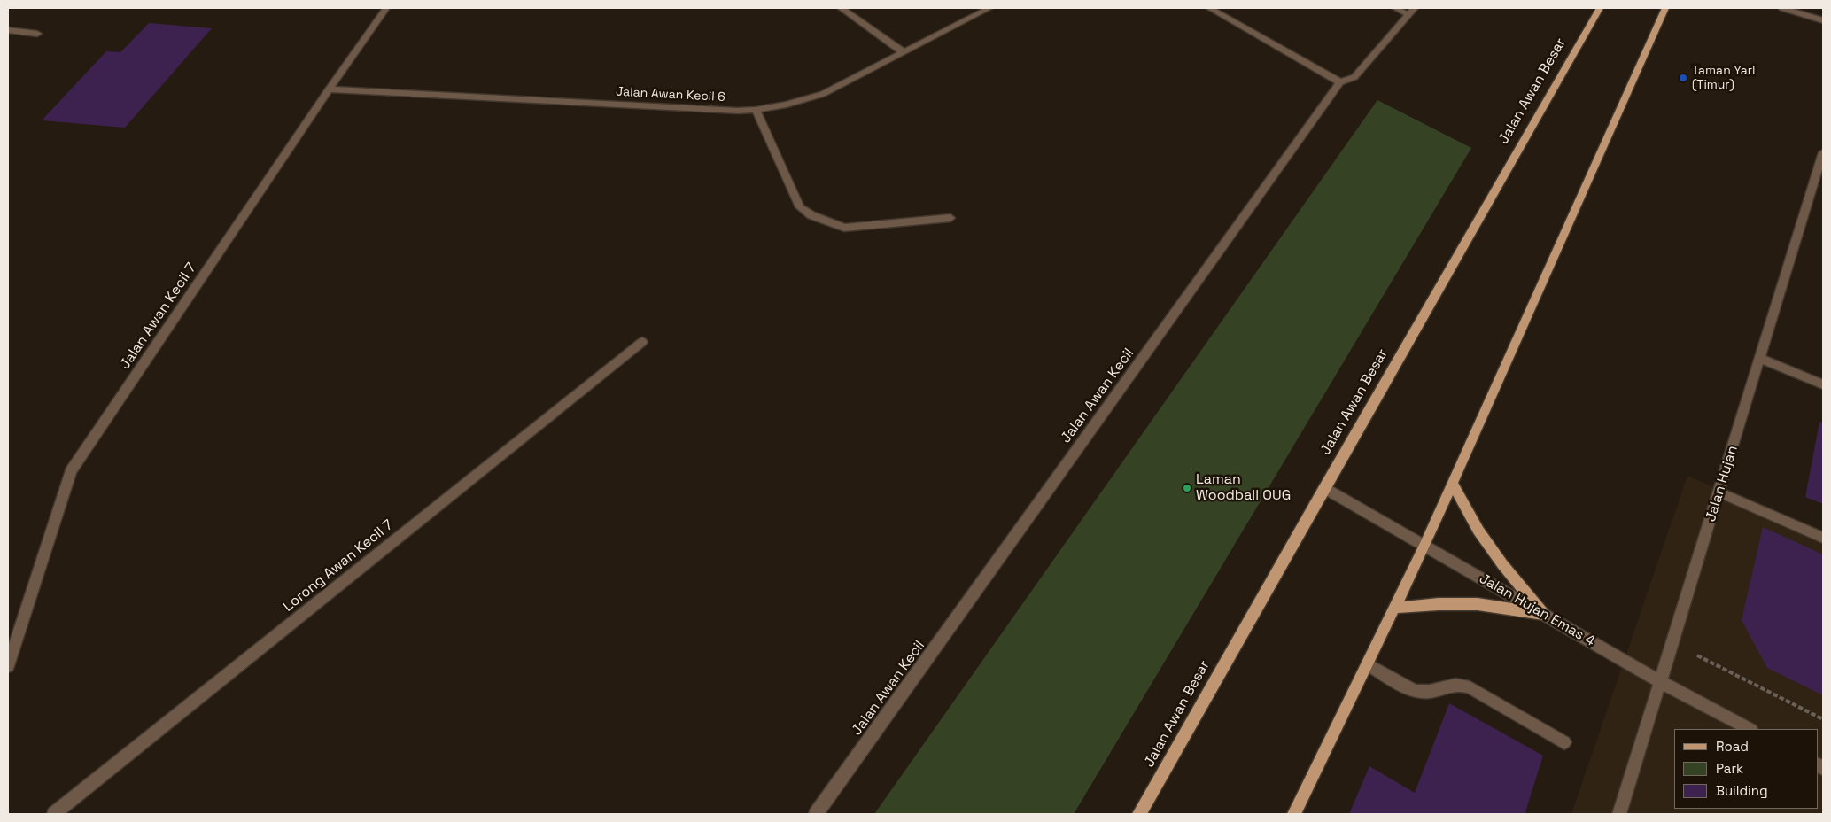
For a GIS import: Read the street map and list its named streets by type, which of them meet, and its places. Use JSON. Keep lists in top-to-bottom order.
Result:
{
  "streets": {
    "main road": ["Jalan Awan Besar"],
    "street": [
      "Jalan Awan Kecil 6",
      "Jalan Awan Kecil 7",
      "Jalan Awan Kecil",
      "Jalan Hujan",
      "Lorong Awan Kecil 7",
      "Jalan Hujan Emas 4"
    ]
  },
  "crossings": [
    ["Jalan Awan Besar", "Jalan Hujan Emas 4"],
    ["Jalan Awan Kecil 6", "Jalan Awan Kecil 7"],
    ["Jalan Hujan", "Jalan Hujan Emas 4"]
  ],
  "places": ["Taman Yarl (Timur)", "Laman Woodball OUG"],
  "legend": ["Road", "Park", "Building"]
}
